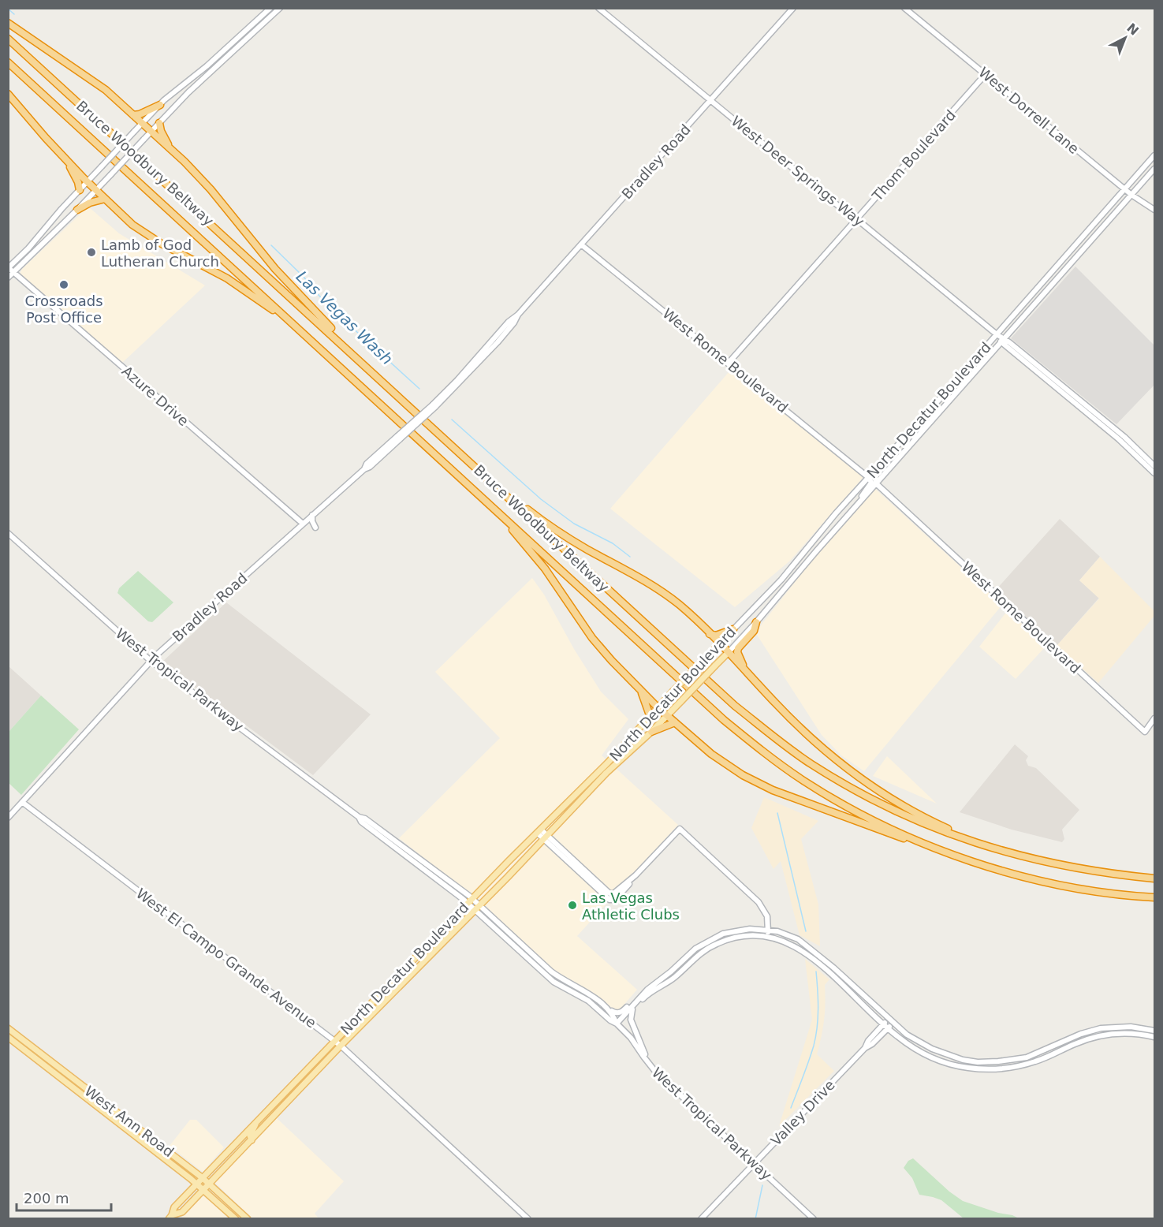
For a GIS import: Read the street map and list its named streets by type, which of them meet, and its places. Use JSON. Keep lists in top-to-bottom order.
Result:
{
  "streets": {
    "highway": ["Bruce Woodbury Beltway"],
    "main road": [
      "West Dorrell Lane",
      "Thom Boulevard",
      "Bradley Road",
      "West Deer Springs Way",
      "West Rome Boulevard",
      "Azure Drive",
      "North Decatur Boulevard",
      "West Tropical Parkway",
      "West El Campo Grande Avenue",
      "Valley Drive",
      "West Ann Road"
    ]
  },
  "crossings": [
    ["West Dorrell Lane", "Thom Boulevard"],
    ["West Dorrell Lane", "North Decatur Boulevard"],
    ["Thom Boulevard", "West Deer Springs Way"],
    ["Thom Boulevard", "West Rome Boulevard"],
    ["Bradley Road", "West Deer Springs Way"],
    ["Bradley Road", "West Rome Boulevard"],
    ["Bradley Road", "Azure Drive"],
    ["Bradley Road", "West Tropical Parkway"],
    ["Bradley Road", "West El Campo Grande Avenue"],
    ["West Deer Springs Way", "North Decatur Boulevard"],
    ["West Rome Boulevard", "North Decatur Boulevard"],
    ["North Decatur Boulevard", "West Tropical Parkway"],
    ["North Decatur Boulevard", "West El Campo Grande Avenue"],
    ["North Decatur Boulevard", "West Ann Road"],
    ["West Tropical Parkway", "Valley Drive"]
  ],
  "water": ["Las Vegas Wash"],
  "places": ["Lamb of God Lutheran Church", "Crossroads Post Office", "Las Vegas Athletic Clubs"],
  "scale_bar": "200 m",
  "north": "top right"
}
